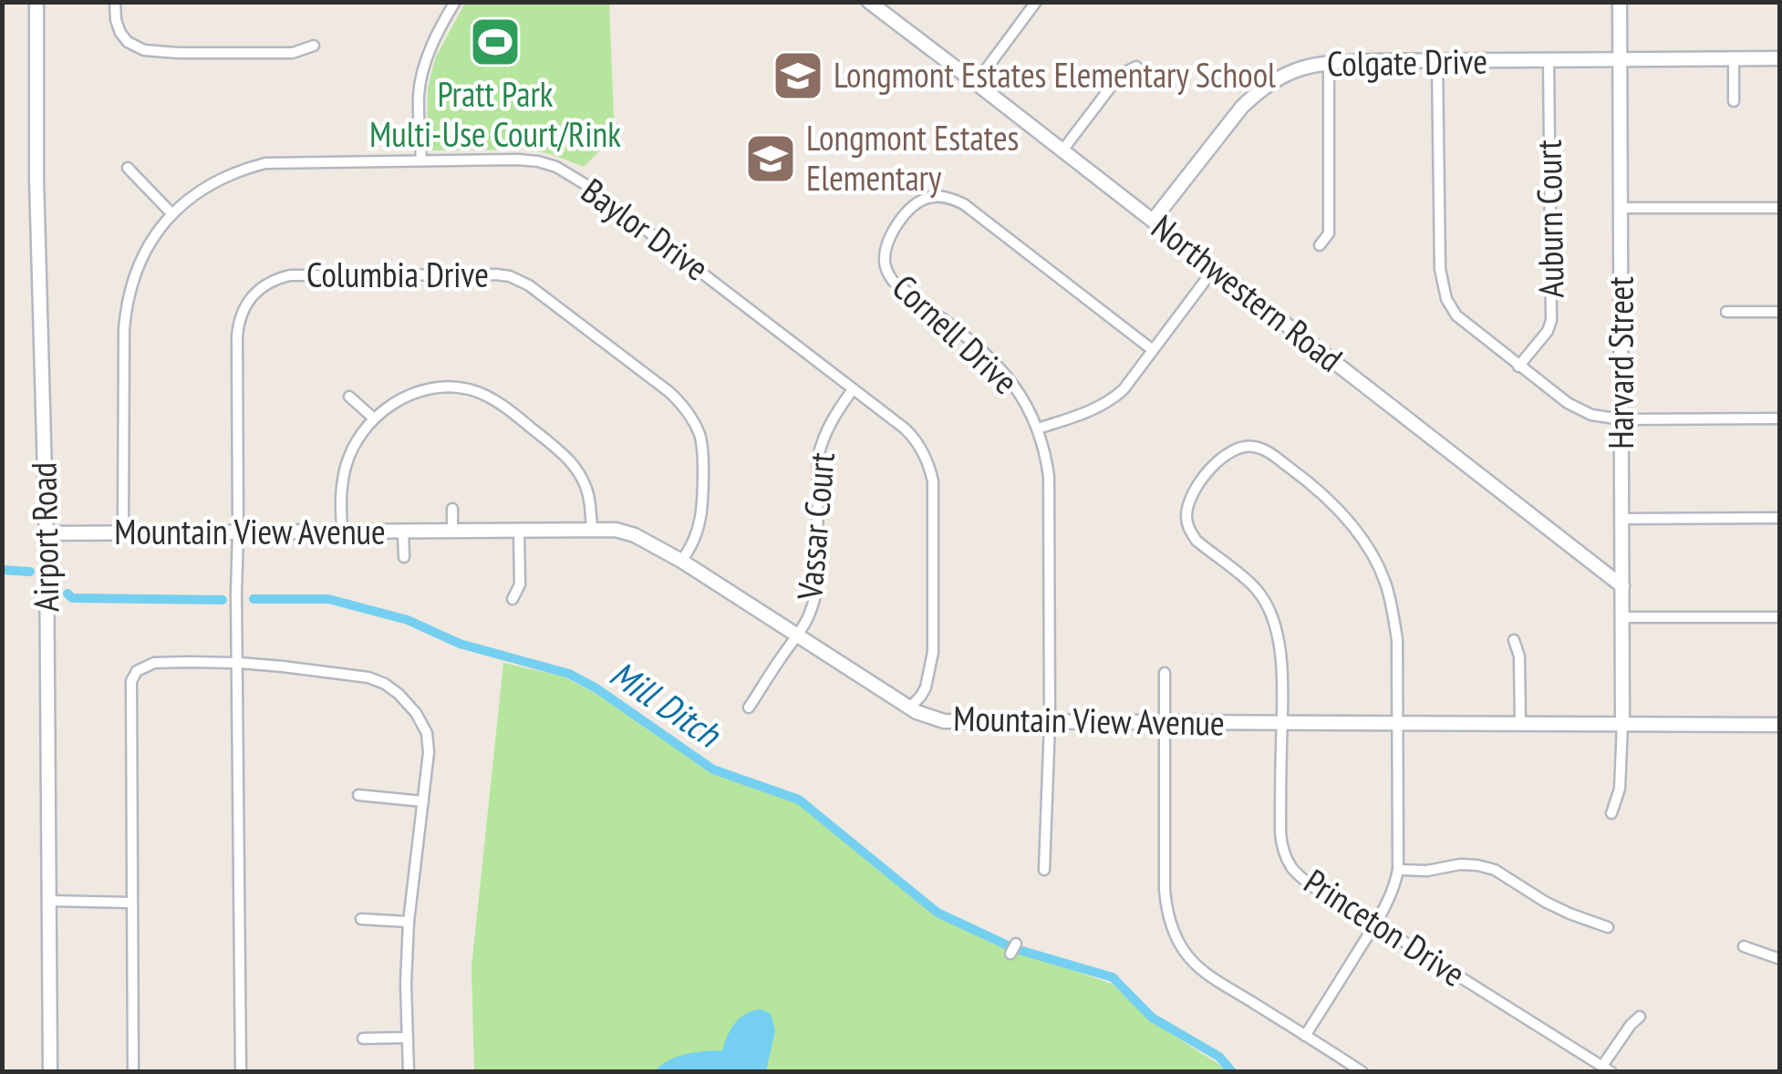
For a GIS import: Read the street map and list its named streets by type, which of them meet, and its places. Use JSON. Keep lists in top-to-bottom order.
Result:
{
  "streets": {
    "street": [
      "Colgate Drive",
      "Auburn Court",
      "Baylor Drive",
      "Columbia Drive",
      "Northwestern Road",
      "Cornell Drive",
      "Harvard Street",
      "Vassar Court",
      "Mountain View Avenue",
      "Airport Road",
      "Princeton Drive"
    ]
  },
  "crossings": [
    ["Colgate Drive", "Auburn Court"],
    ["Colgate Drive", "Northwestern Road"],
    ["Colgate Drive", "Harvard Street"],
    ["Baylor Drive", "Vassar Court"],
    ["Baylor Drive", "Mountain View Avenue"],
    ["Columbia Drive", "Mountain View Avenue"],
    ["Northwestern Road", "Harvard Street"],
    ["Cornell Drive", "Mountain View Avenue"],
    ["Harvard Street", "Mountain View Avenue"],
    ["Vassar Court", "Mountain View Avenue"],
    ["Mountain View Avenue", "Airport Road"],
    ["Mountain View Avenue", "Princeton Drive"]
  ],
  "water": ["Mill Ditch"],
  "places": {
    "sports": ["Pratt Park Multi-Use Court/Rink"],
    "school or university": ["Longmont Estates Elementary School", "Longmont Estates Elementary"]
  }
}
